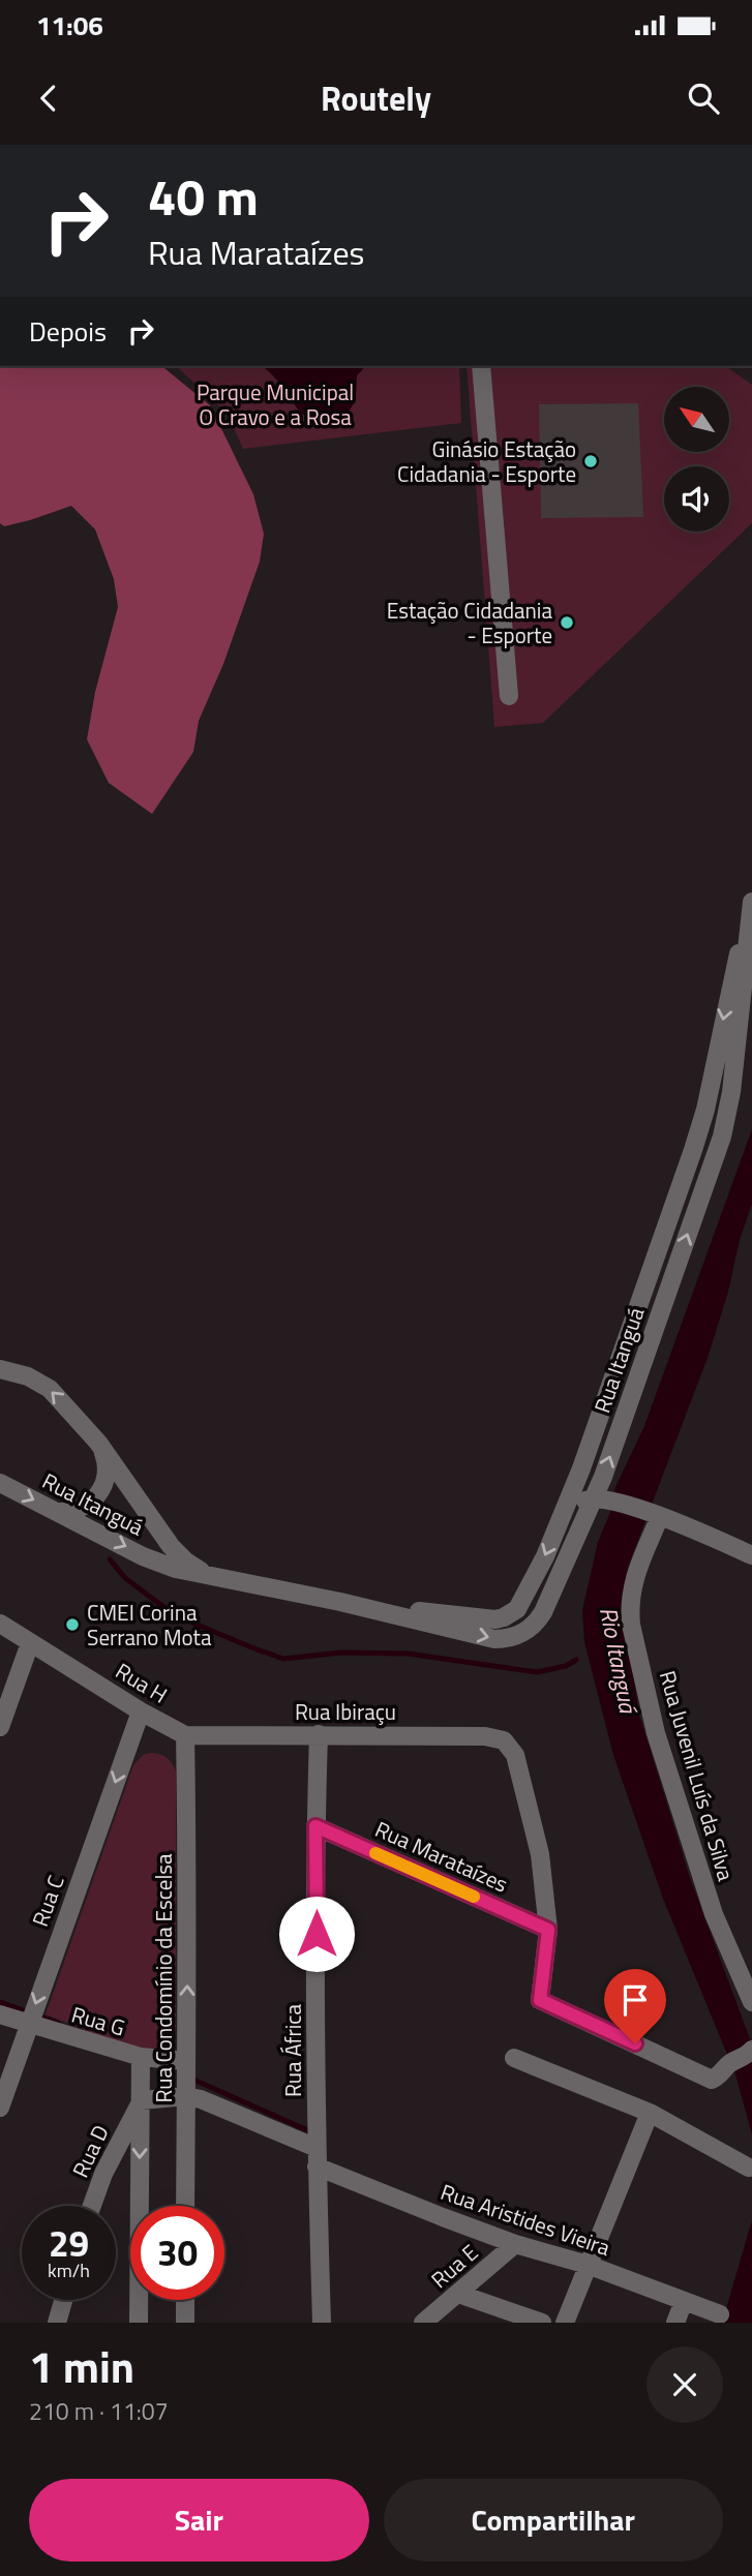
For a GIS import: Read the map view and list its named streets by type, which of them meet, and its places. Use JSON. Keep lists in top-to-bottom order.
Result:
{
  "streets": {
    "street": [
      "Rua Itanguá",
      "Rua H",
      "Rua Ibiraçu",
      "Rua Juvenil Luís da Silva",
      "Rua Marataízes",
      "Rua C",
      "Rua Condomínio da Escelsa",
      "Rua G",
      "Rua África",
      "Rua D",
      "Rua Aristides Vieira",
      "Rua E"
    ]
  },
  "crossings": [
    ["Rua H", "Rua Ibiraçu"],
    ["Rua H", "Rua C"],
    ["Rua H", "Rua Condomínio da Escelsa"],
    ["Rua Ibiraçu", "Rua Marataízes"],
    ["Rua Ibiraçu", "Rua Condomínio da Escelsa"],
    ["Rua Ibiraçu", "Rua África"],
    ["Rua Marataízes", "Rua África"],
    ["Rua C", "Rua G"],
    ["Rua Condomínio da Escelsa", "Rua G"],
    ["Rua Condomínio da Escelsa", "Rua Aristides Vieira"],
    ["Rua África", "Rua Aristides Vieira"],
    ["Rua Aristides Vieira", "Rua E"]
  ],
  "one_way": ["Rua C", "Rua Condomínio da Escelsa"],
  "water": ["Rio Itanguá"],
  "parks": ["Parque Municipal O Cravo e a Rosa"],
  "places": ["Ginásio Estação Cidadania - Esporte", "Estação Cidadania - Esporte", "CMEI Corina Serrano Mota"],
  "north": "top left",
  "page": {
    "status": "11:06",
    "header": "Routely",
    "turn": ["40 m", "Rua Marataízes"],
    "then": "Depois",
    "speed": "29 km/h",
    "limit": "30",
    "heading": ["1 min", "210 m · 11:07"],
    "buttons": ["Sair", "Compartilhar"]
  }
}
